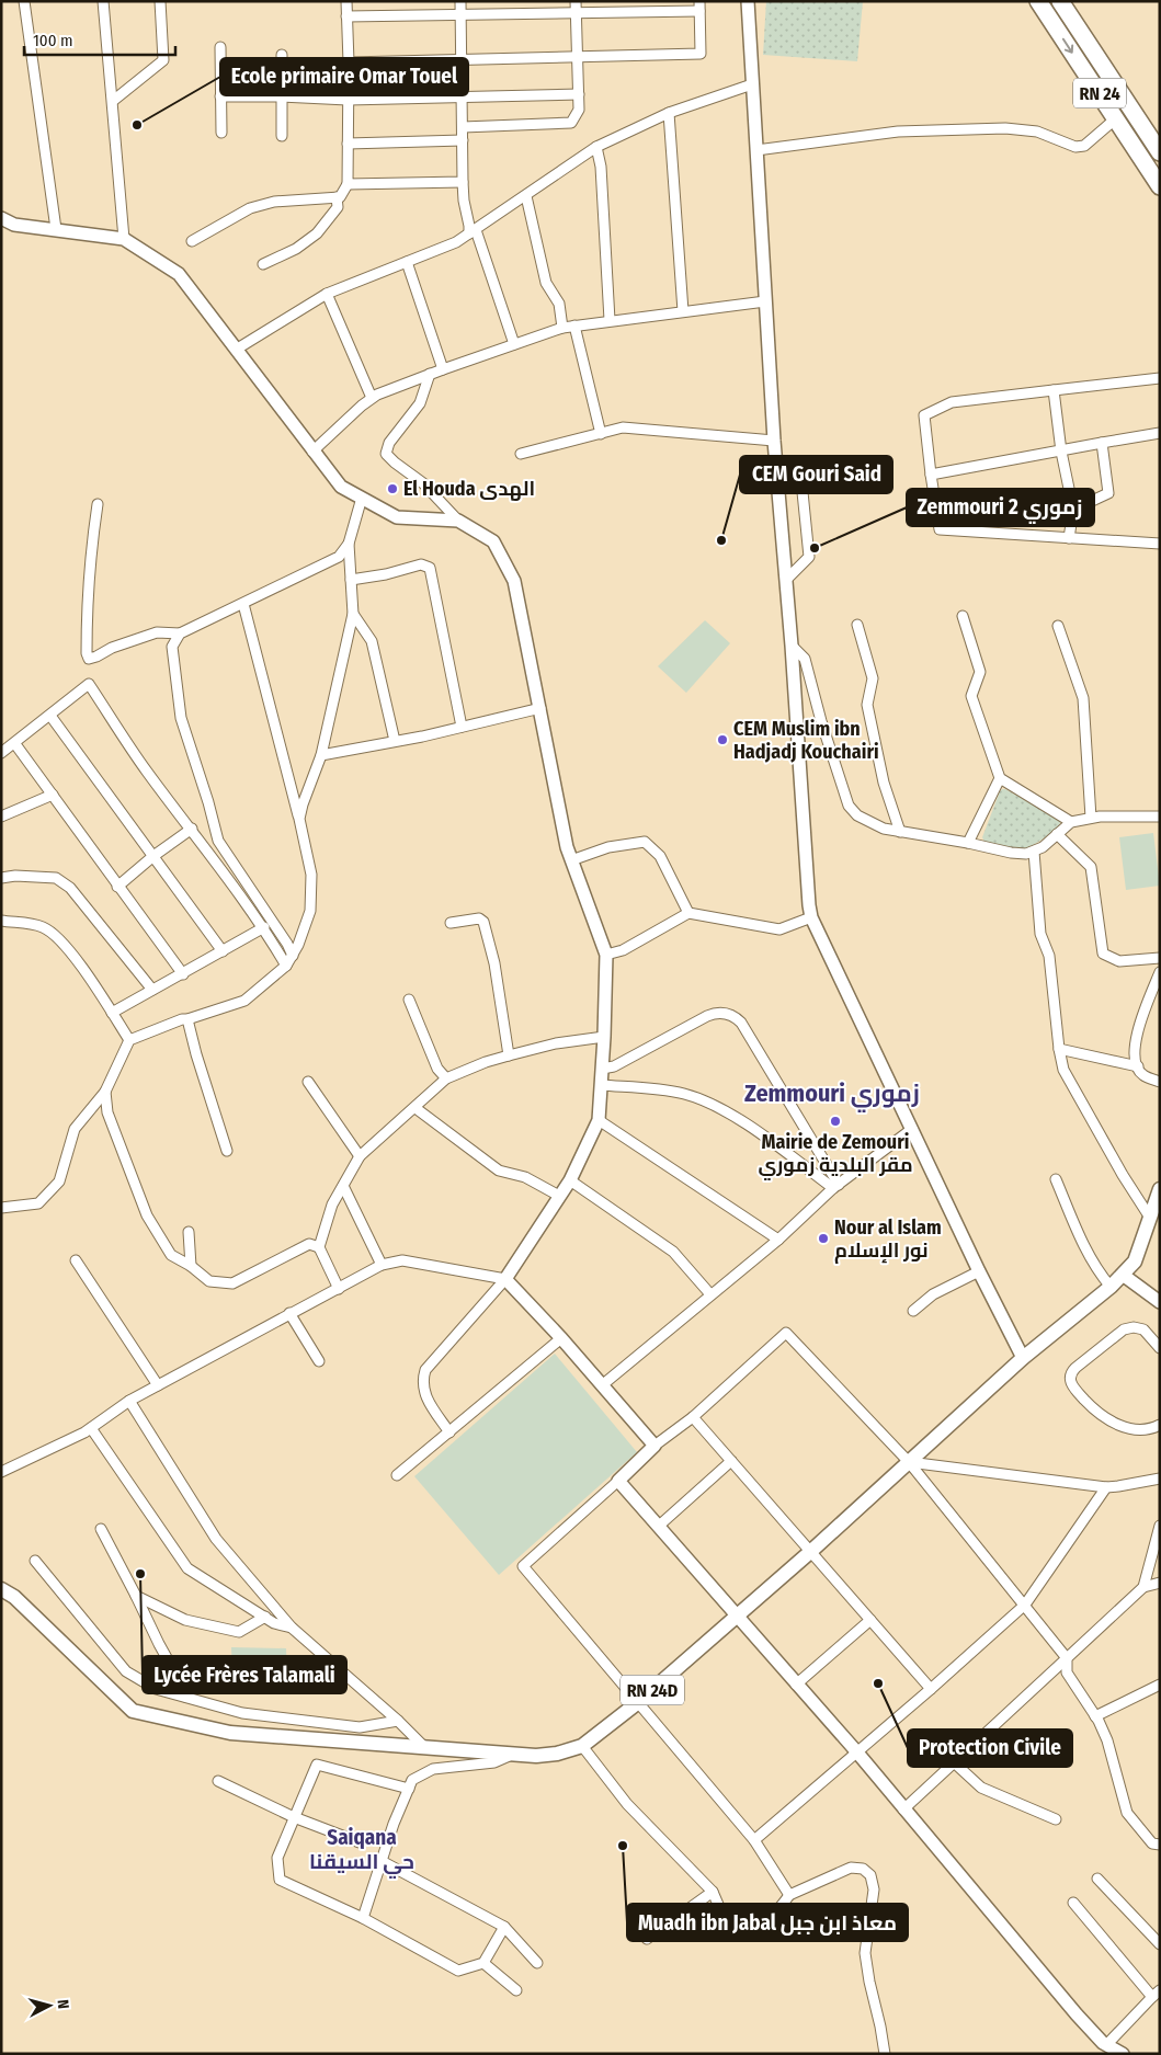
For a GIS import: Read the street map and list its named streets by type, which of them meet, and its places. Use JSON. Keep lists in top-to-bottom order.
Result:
{
  "streets": {
    "highway": ["RN 24"],
    "main road": ["RN 24D"]
  },
  "districts": ["Zemmouri زموري", "Saiqana حي السيقنا"],
  "places": [
    "Ecole primaire Omar Touel",
    "El Houda الهدى",
    "CEM Gouri Said",
    "Zemmouri 2 زموري",
    "CEM Muslim ibn Hadjadj Kouchairi",
    "Mairie de Zemouri مقر البلدية زموري",
    "Nour al Islam نور الإسلام",
    "Lycée Frères Talamali",
    "Protection Civile",
    "Muadh ibn Jabal معاذ ابن جبل"
  ],
  "scale_bar": "100 m",
  "north": "right"
}
